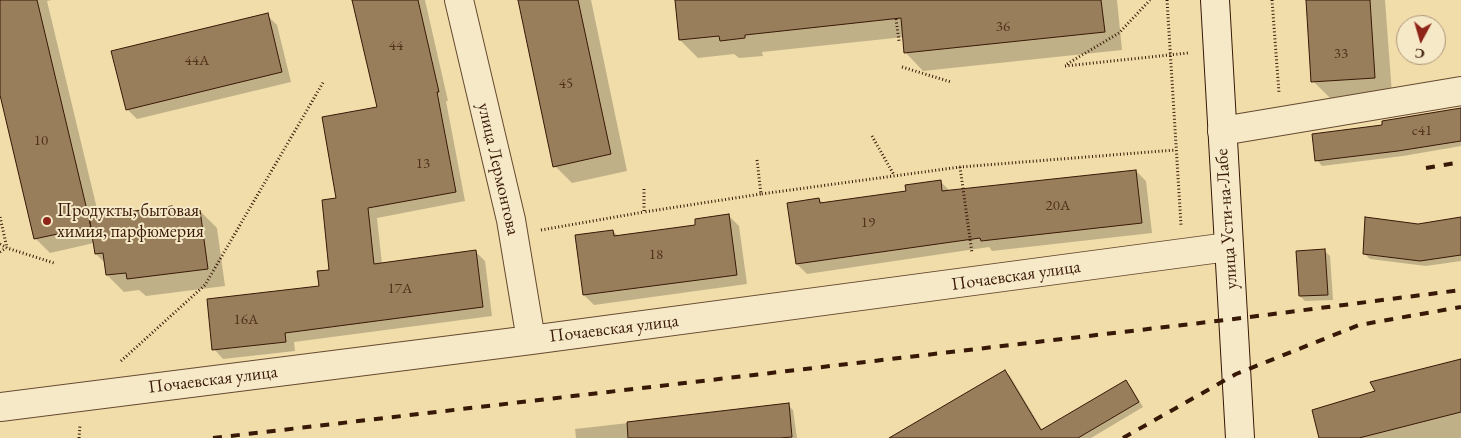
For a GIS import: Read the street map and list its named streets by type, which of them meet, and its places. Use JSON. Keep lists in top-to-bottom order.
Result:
{
  "streets": {
    "street": ["улица Лермонтова", "улица Усти-на-Лабе", "Почаевская улица"]
  },
  "crossings": [
    ["улица Лермонтова", "Почаевская улица"],
    ["улица Усти-на-Лабе", "Почаевская улица"]
  ],
  "places": ["Продукты, бытовая химия, парфюмерия"],
  "house_numbers": [
    "36",
    "44",
    "33",
    "44А",
    "45",
    "с41",
    "10",
    "13",
    "20А",
    "19",
    "18",
    "17А",
    "16А"
  ],
  "north": "bottom"
}
